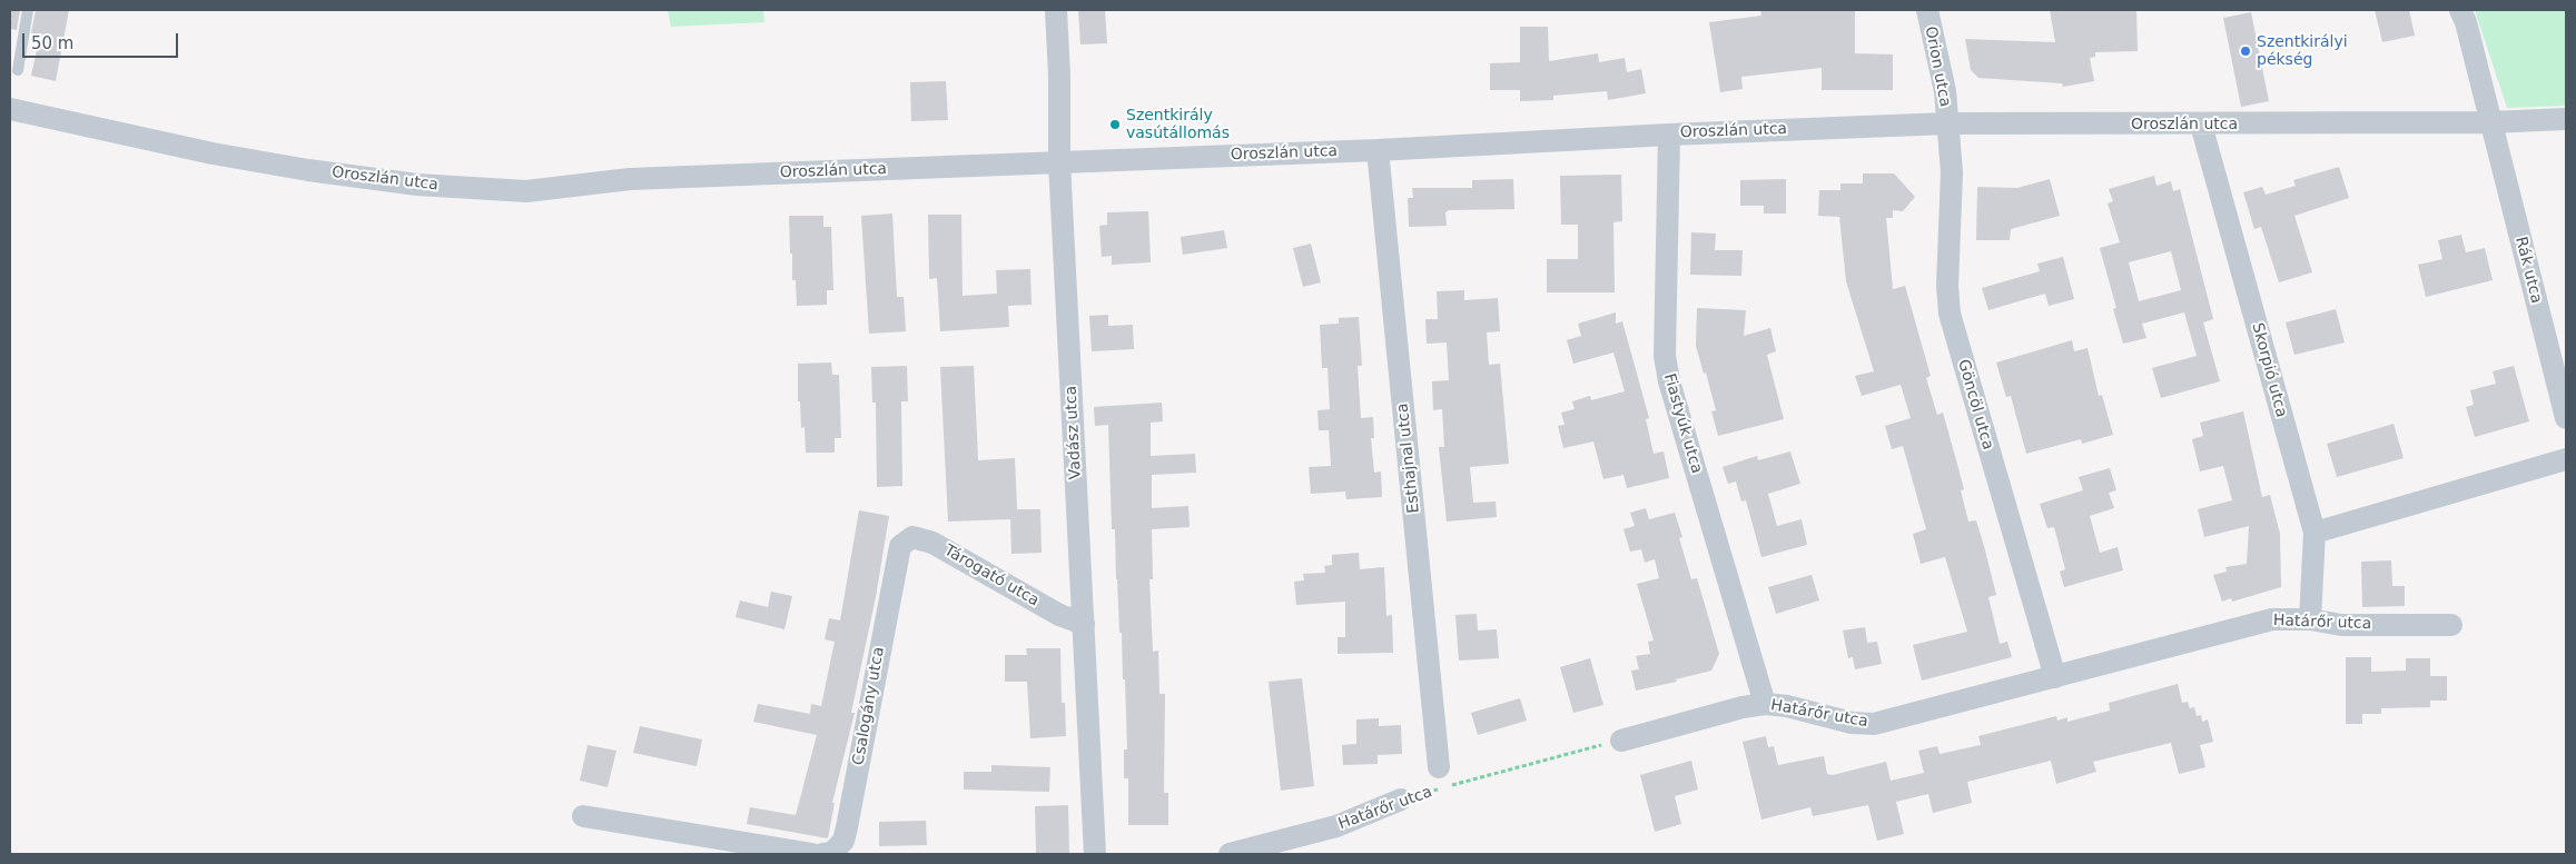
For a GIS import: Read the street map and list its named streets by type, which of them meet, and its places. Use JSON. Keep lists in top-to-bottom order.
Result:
{
  "streets": {
    "street": [
      "Orion utca",
      "Oroszlán utca",
      "Rák utca",
      "Skorpió utca",
      "Göncöl utca",
      "Fiastyúk utca",
      "Vadász utca",
      "Esthajnal utca",
      "Tárogató utca",
      "Határőr utca",
      "Csalogány utca"
    ]
  },
  "crossings": [
    ["Orion utca", "Oroszlán utca"],
    ["Orion utca", "Göncöl utca"],
    ["Oroszlán utca", "Rák utca"],
    ["Oroszlán utca", "Skorpió utca"],
    ["Oroszlán utca", "Göncöl utca"],
    ["Oroszlán utca", "Fiastyúk utca"],
    ["Oroszlán utca", "Vadász utca"],
    ["Oroszlán utca", "Esthajnal utca"],
    ["Skorpió utca", "Határőr utca"],
    ["Göncöl utca", "Határőr utca"],
    ["Fiastyúk utca", "Határőr utca"],
    ["Vadász utca", "Tárogató utca"],
    ["Tárogató utca", "Csalogány utca"]
  ],
  "places": ["Szentkirályi pékség", "Szentkirály vasútállomás"],
  "scale_bar": "50 m"
}
